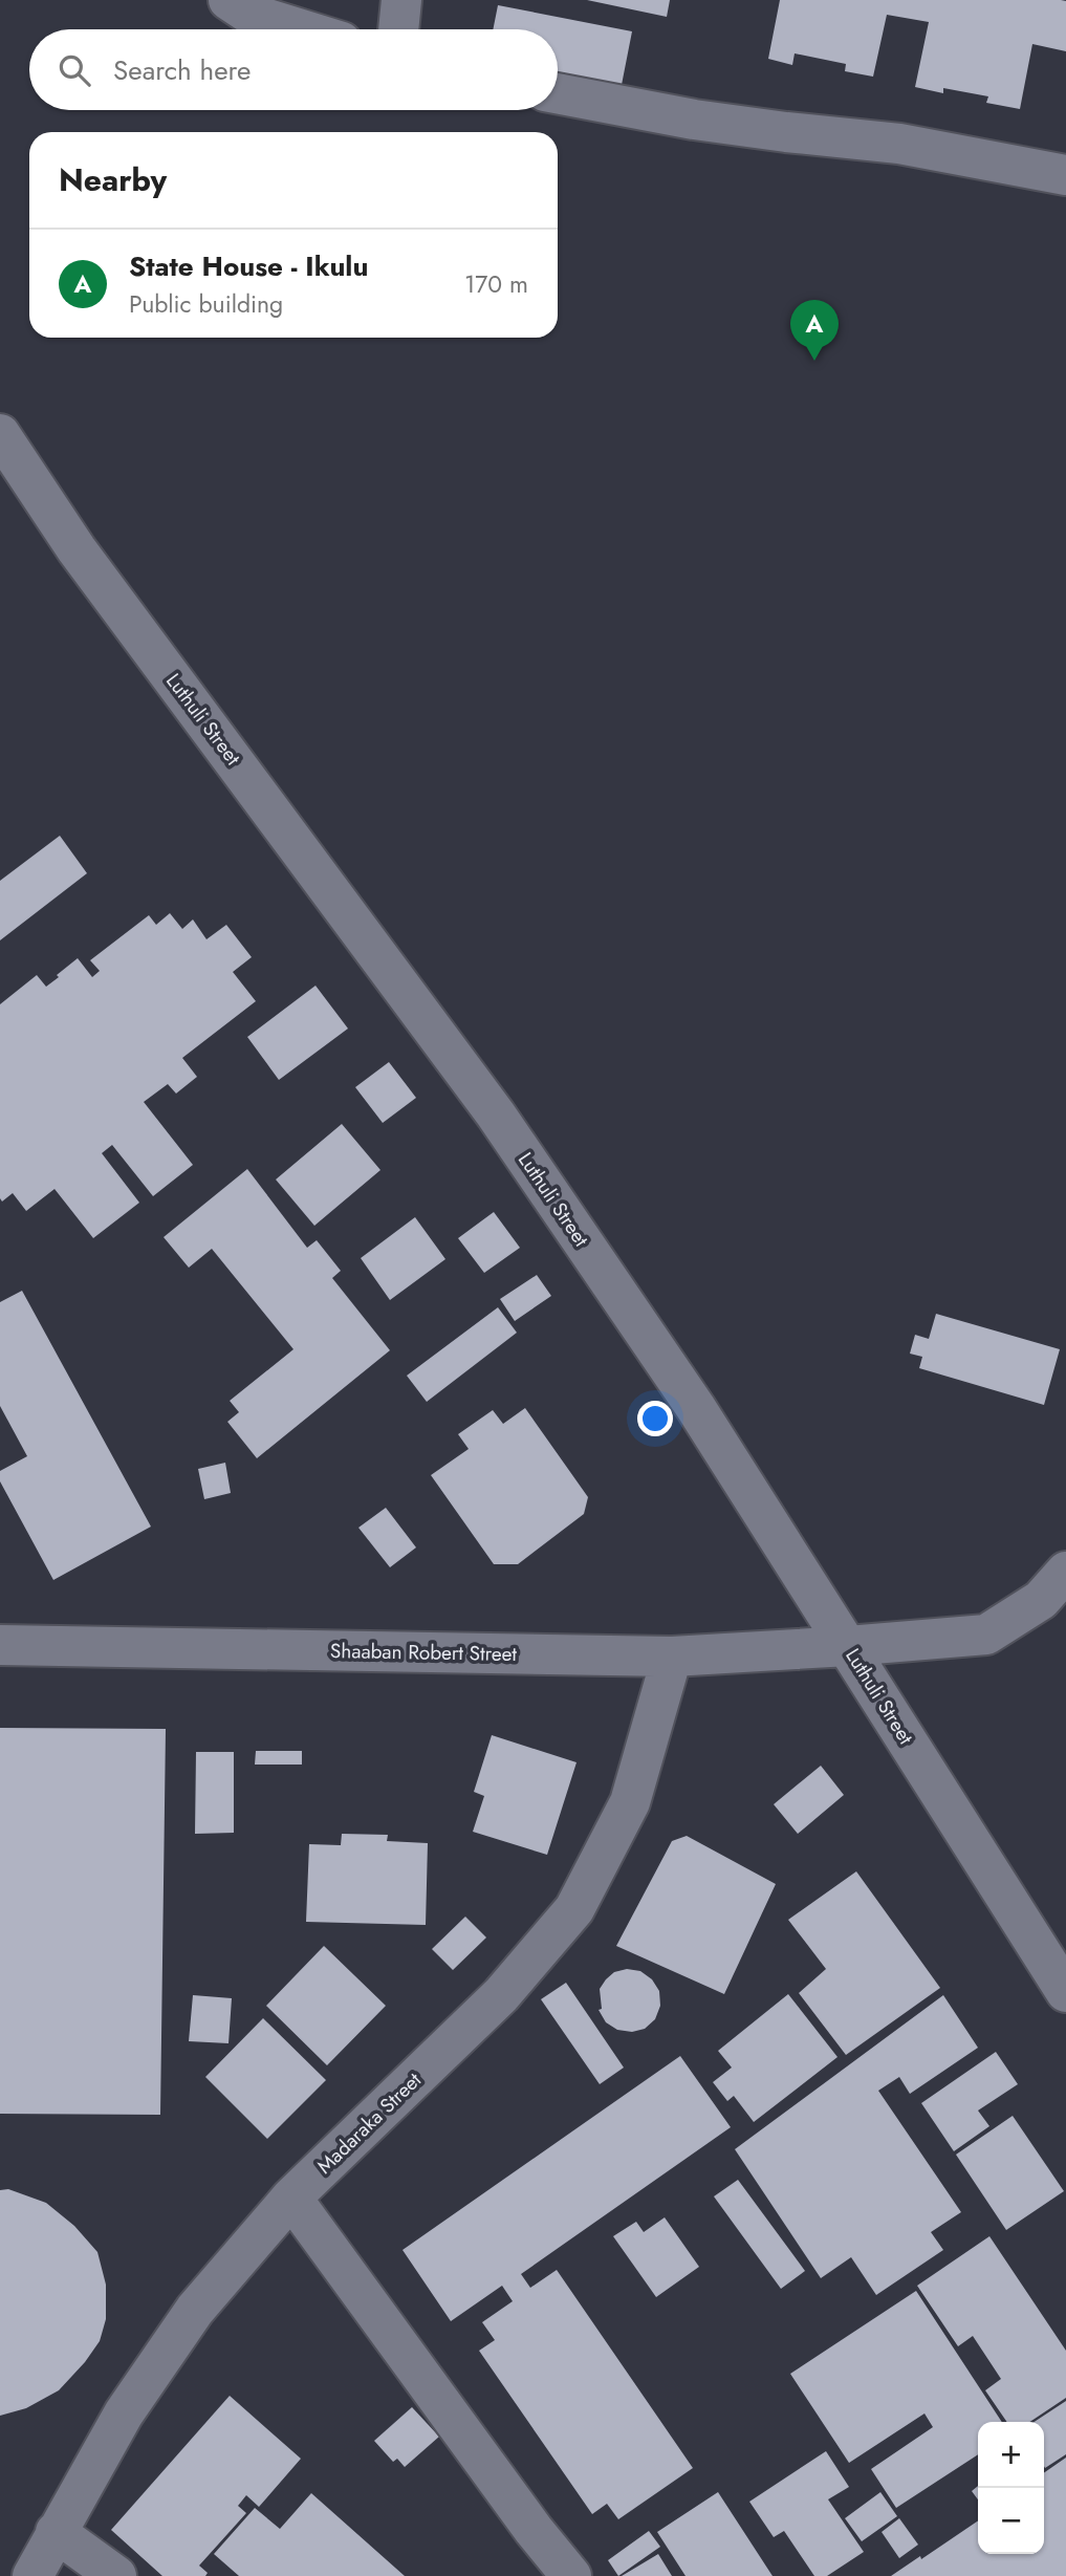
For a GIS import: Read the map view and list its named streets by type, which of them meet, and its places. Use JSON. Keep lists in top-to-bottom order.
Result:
{
  "streets": {
    "street": ["Luthuli Street", "Shaaban Robert Street", "Madaraka Street"]
  },
  "crossings": [
    ["Luthuli Street", "Shaaban Robert Street"],
    ["Shaaban Robert Street", "Madaraka Street"]
  ],
  "page": {
    "search": "Search here",
    "heading": "Nearby",
    "list": [
      {
        "mark": "A",
        "name": "State House - Ikulu",
        "note": "Public building",
        "value": "170 m"
      }
    ],
    "pins": "A",
    "map_buttons": ["+", "−"]
  }
}
